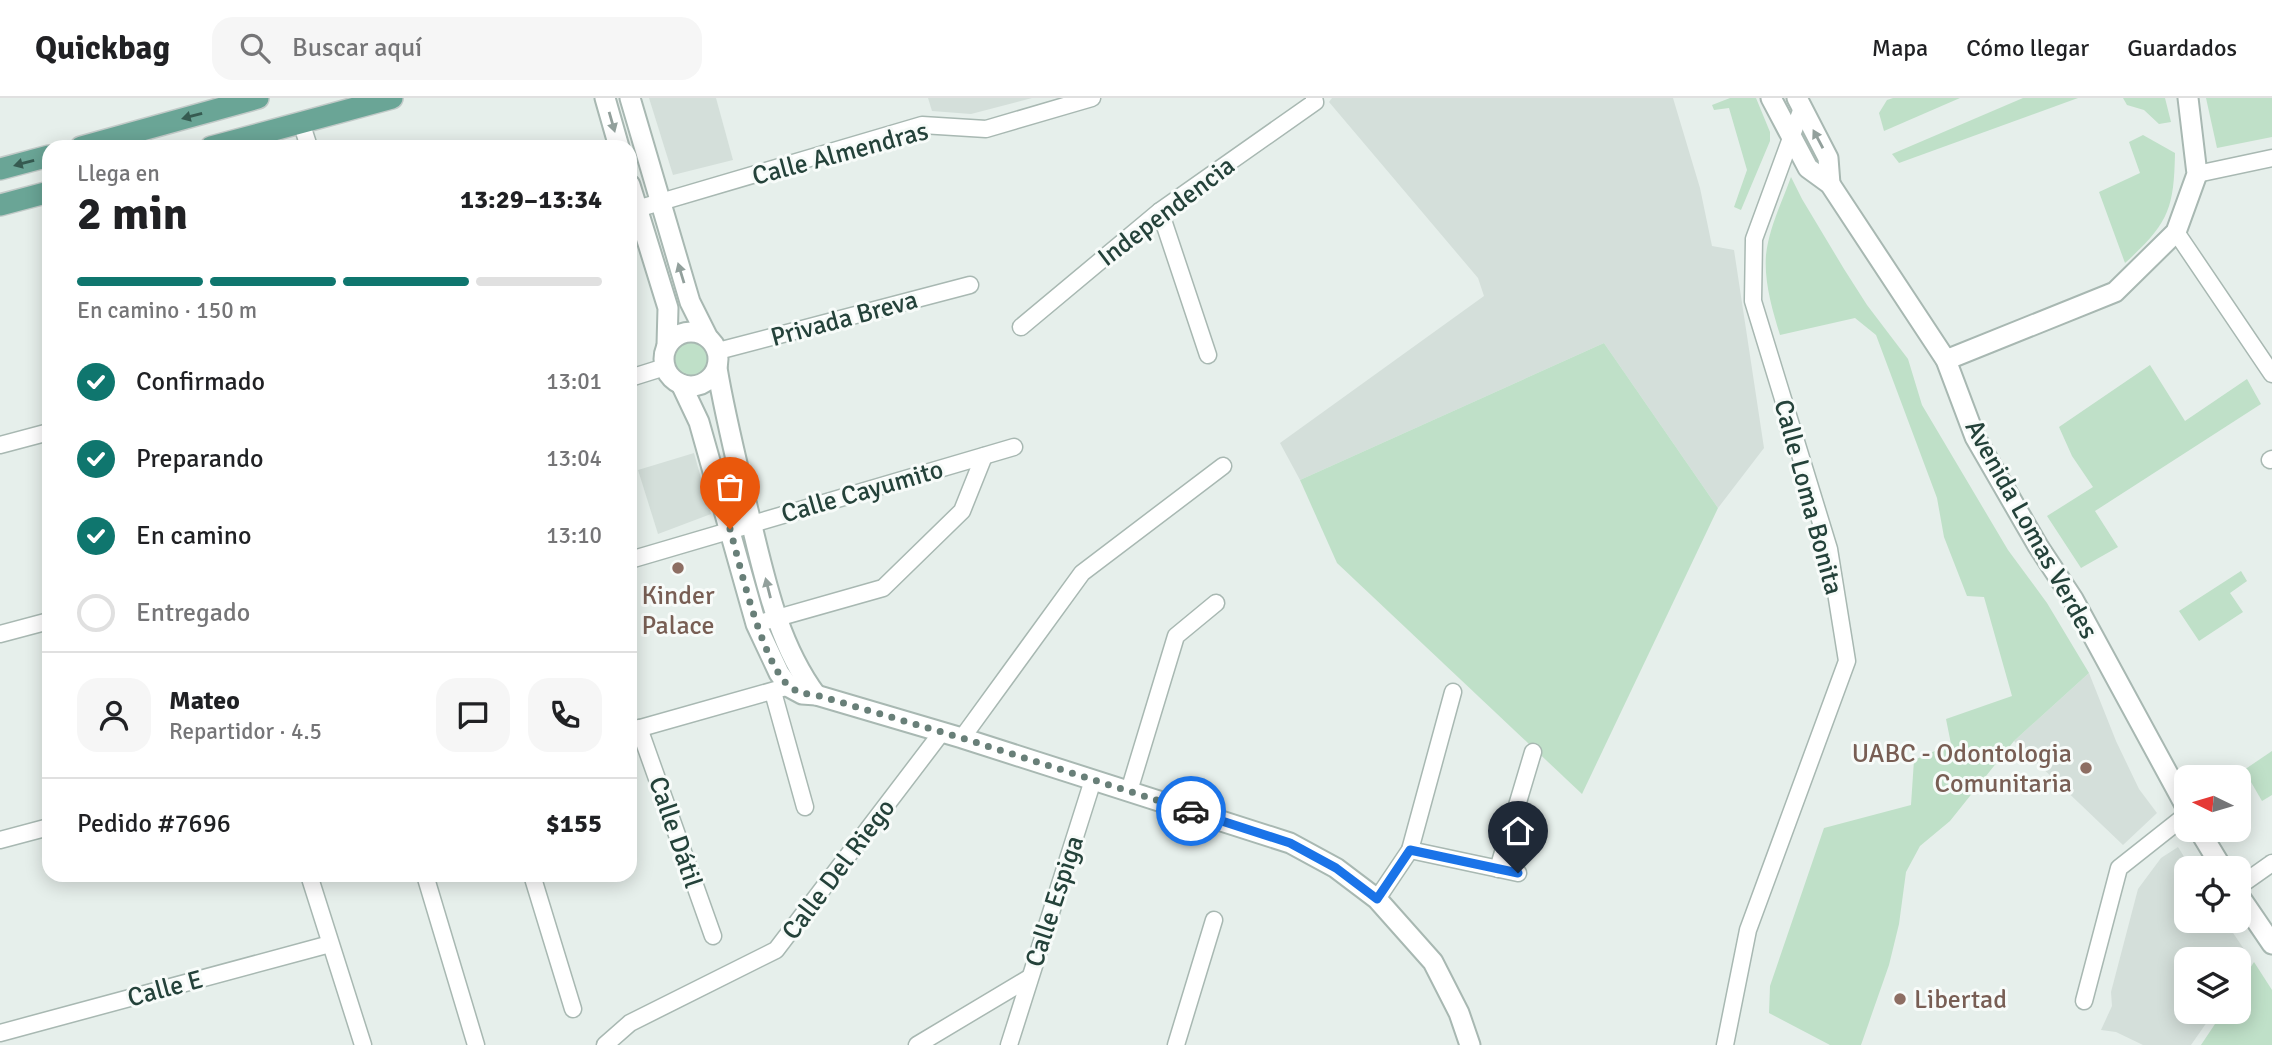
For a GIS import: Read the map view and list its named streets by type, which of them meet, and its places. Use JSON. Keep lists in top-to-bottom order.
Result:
{
  "streets": {
    "street": [
      "Calle Almendras",
      "Independencia",
      "Privada Breva",
      "Calle Cayumito",
      "Calle Loma Bonita",
      "Avenida Lomas Verdes",
      "Calle Dátil",
      "Calle Del Riego",
      "Calle Espiga",
      "Calle E"
    ]
  },
  "crossings": [
    ["Calle Loma Bonita", "Avenida Lomas Verdes"]
  ],
  "places": ["Kinder Palace", "UABC - Odontologia Comunitaria", "Libertad"],
  "north": "left",
  "page": {
    "header": "Quickbag",
    "search": "Buscar aquí",
    "nav": ["Mapa", "Cómo llegar", "Guardados"],
    "heading": ["2 min", "Llega en", "13:29–13:34"],
    "panel": [
      "Mateo",
      "Repartidor · 4.5",
      "Pedido #7696",
      "$155"
    ],
    "bar": "En camino · 150 m",
    "list": [
      ["Confirmado", "13:01"],
      ["Preparando", "13:04"],
      ["En camino", "13:10"],
      "Entregado"
    ]
  }
}
